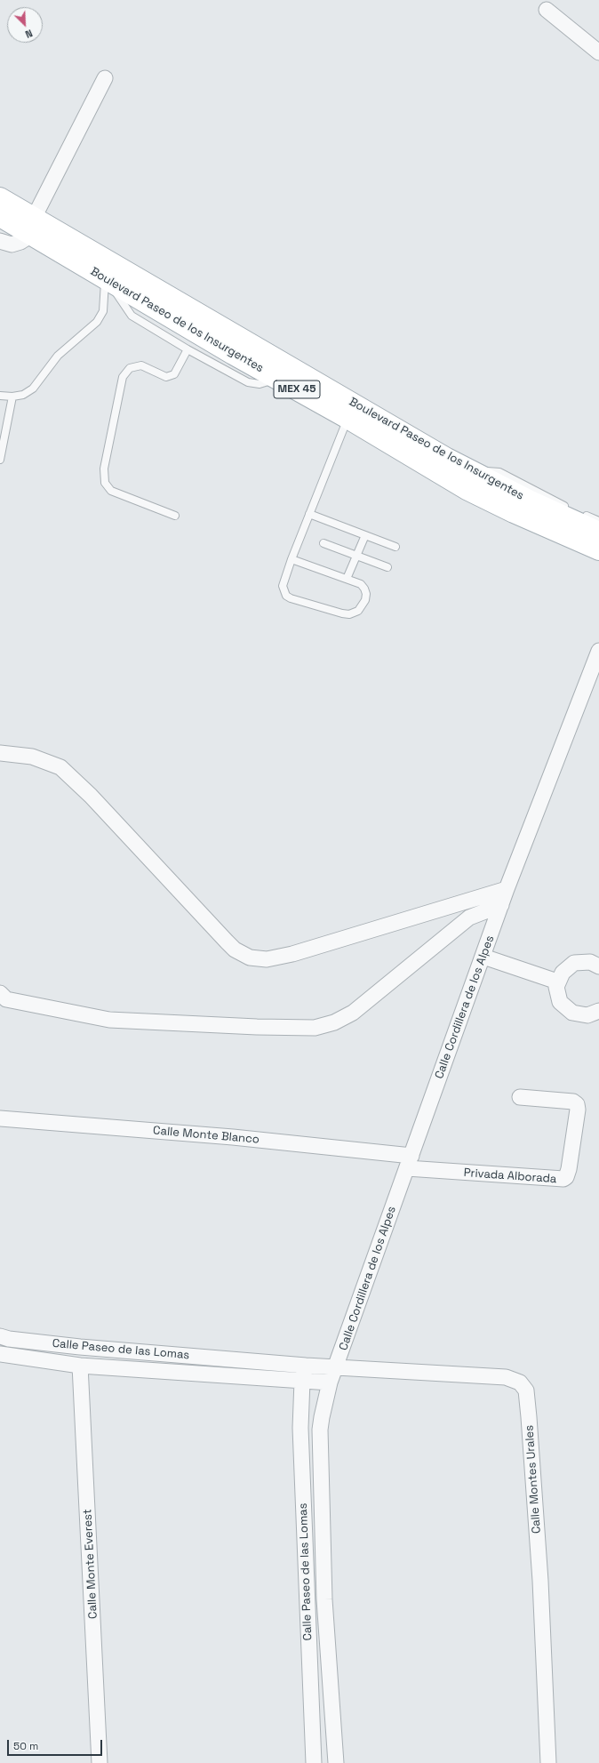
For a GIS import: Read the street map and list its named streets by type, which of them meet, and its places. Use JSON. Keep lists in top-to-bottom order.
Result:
{
  "streets": {
    "main road": ["Boulevard Paseo de los Insurgentes", "MEX 45"],
    "street": [
      "Calle Cordillera de los Alpes",
      "Calle Monte Blanco",
      "Privada Alborada",
      "Calle Paseo de las Lomas",
      "Calle Montes Urales",
      "Calle Monte Everest"
    ]
  },
  "crossings": [
    ["Calle Cordillera de los Alpes", "Calle Monte Blanco"],
    ["Calle Cordillera de los Alpes", "Privada Alborada"],
    ["Calle Cordillera de los Alpes", "Calle Paseo de las Lomas"],
    ["Calle Cordillera de los Alpes", "Calle Montes Urales"],
    ["Calle Monte Blanco", "Privada Alborada"],
    ["Calle Paseo de las Lomas", "Calle Montes Urales"],
    ["Calle Paseo de las Lomas", "Calle Monte Everest"]
  ],
  "scale_bar": "50 m",
  "north": "bottom right"
}
